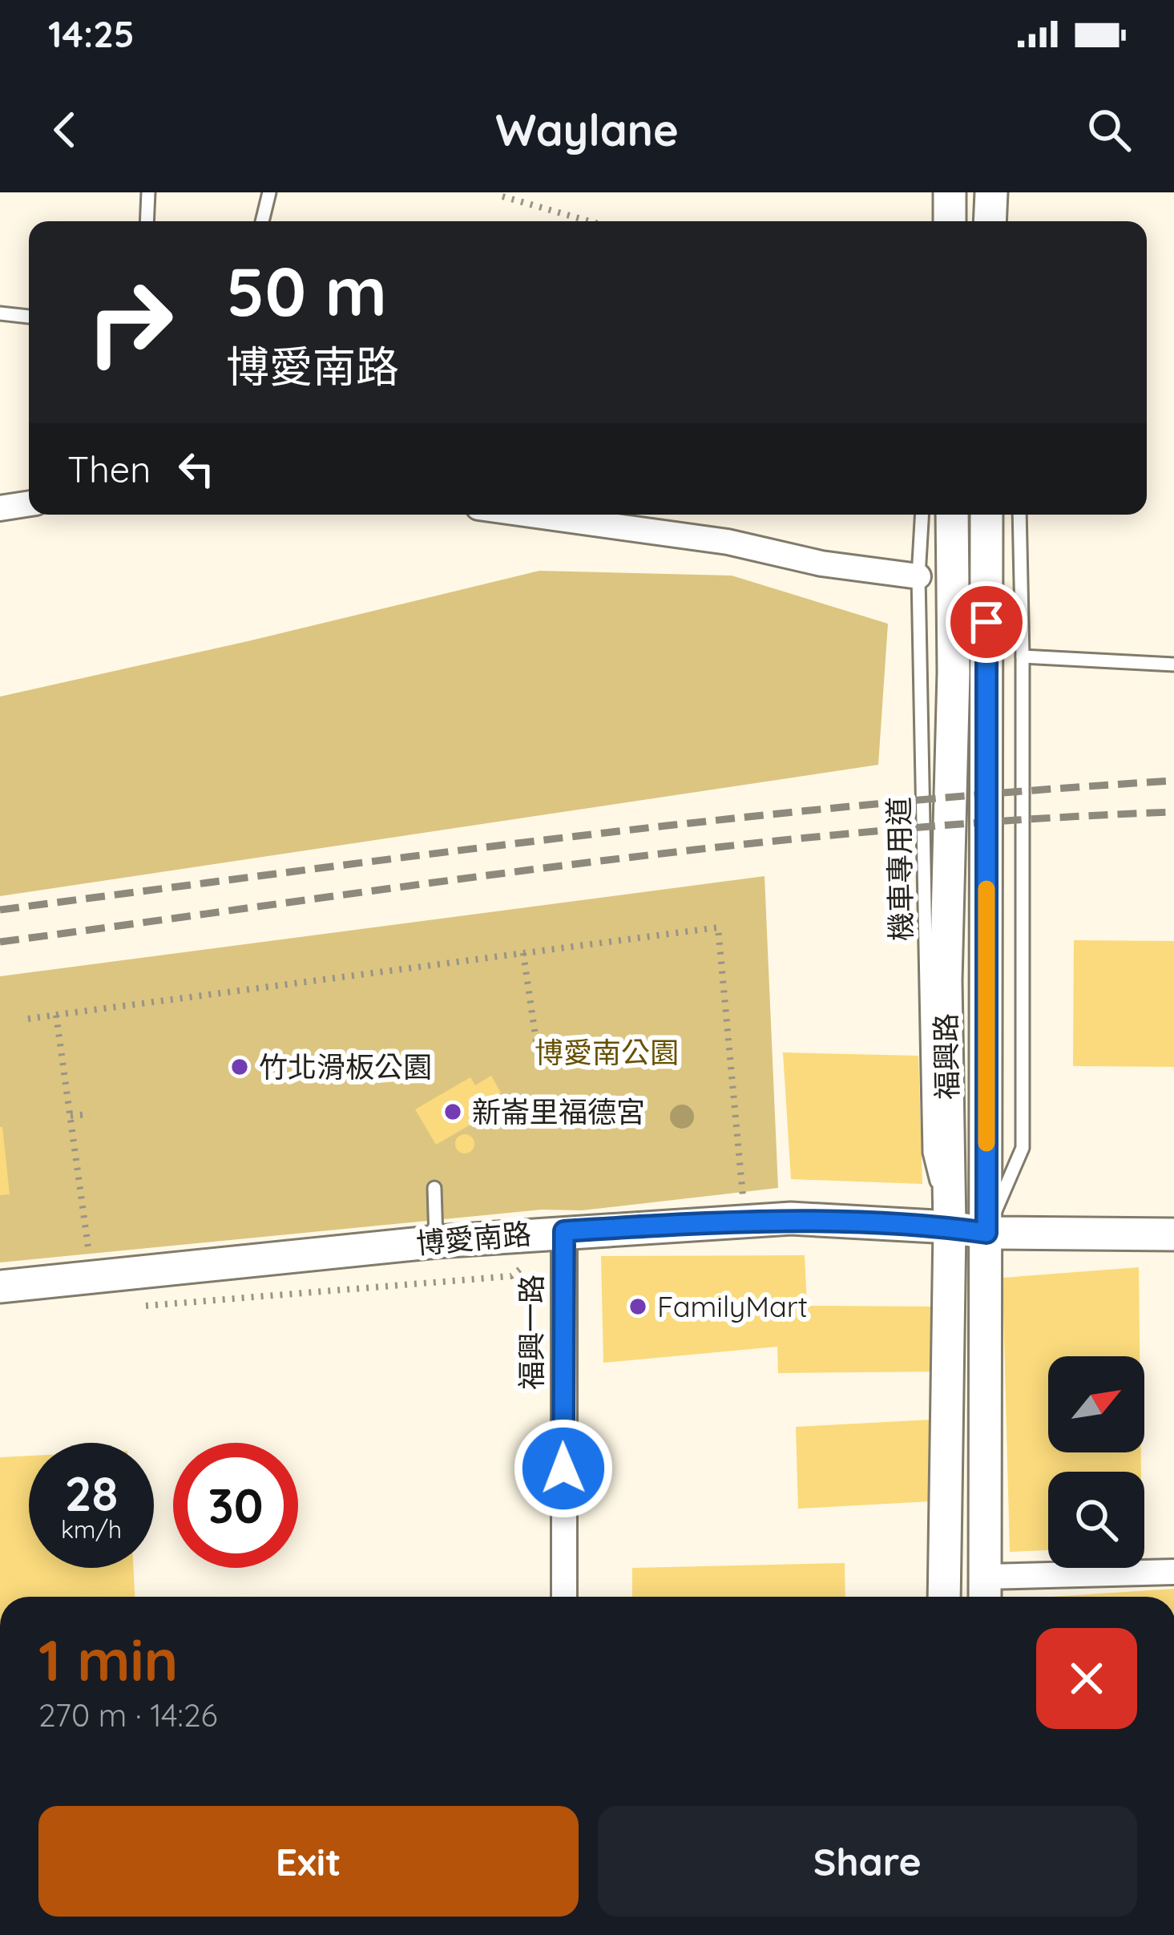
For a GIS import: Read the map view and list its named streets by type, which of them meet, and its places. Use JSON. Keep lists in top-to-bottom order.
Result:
{
  "streets": {
    "street": ["福興路", "博愛南路", "福興一路"],
    "lane": ["機車專用道"]
  },
  "crossings": [
    ["機車專用道", "福興路"],
    ["機車專用道", "博愛南路"],
    ["福興路", "博愛南路"],
    ["博愛南路", "福興一路"]
  ],
  "parks": ["博愛南公園"],
  "places": ["竹北滑板公園", "新崙里福德宮", "FamilyMart"],
  "north": "top right",
  "page": {
    "status": "14:25",
    "header": "Waylane",
    "turn": ["50 m", "博愛南路"],
    "then": "Then",
    "speed": "28 km/h",
    "limit": "30",
    "heading": ["1 min", "270 m · 14:26"],
    "buttons": ["Exit", "Share"]
  }
}
